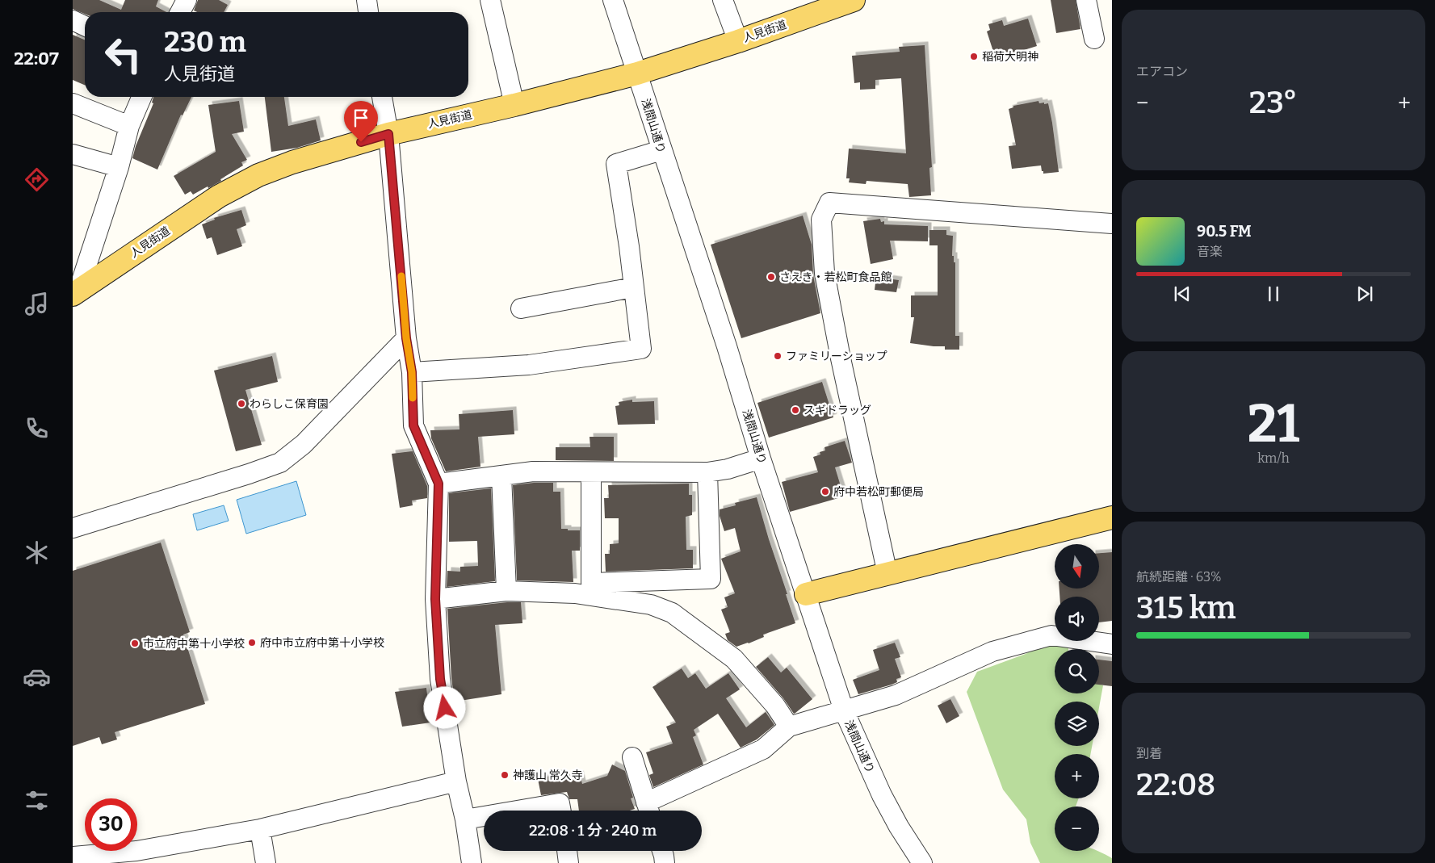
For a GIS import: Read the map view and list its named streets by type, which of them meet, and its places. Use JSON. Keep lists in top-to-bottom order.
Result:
{
  "streets": {
    "main road": ["人見街道"],
    "street": ["浅間山通り"]
  },
  "crossings": [
    ["人見街道", "浅間山通り"]
  ],
  "places": [
    "稲荷大明神",
    "さえき・若松町食品館",
    "ファミリーショップ",
    "わらしこ保育園",
    "スギドラッグ",
    "府中若松町郵便局",
    "府中市立府中第十小学校",
    "市立府中第十小学校",
    "神護山 常久寺"
  ],
  "north": "bottom",
  "page": {
    "tabs": "22:07",
    "tile": [
      "エアコン",
      ["21", "km/h"],
      ["航続距離 · 63%", "315 km"],
      ["到着", "22:08"]
    ],
    "turn": ["230 m", "人見街道"],
    "heat": ["−", "23°", "+"],
    "song": ["90.5 FM", "音楽"],
    "map_buttons": ["+", "−"],
    "limit": "30",
    "trip": "22:08 · 1 分 · 240 m"
  }
}
